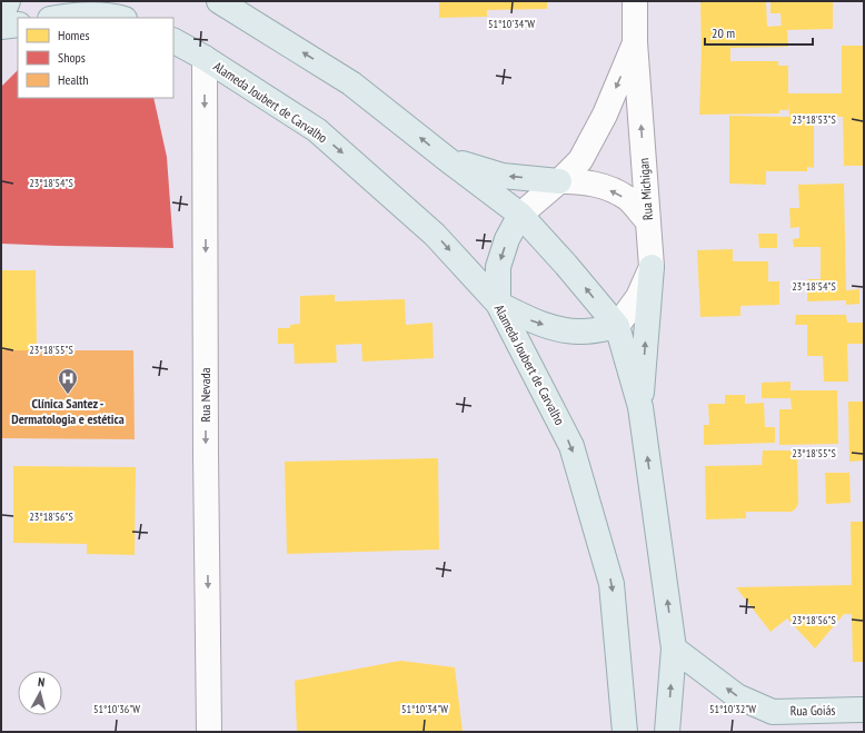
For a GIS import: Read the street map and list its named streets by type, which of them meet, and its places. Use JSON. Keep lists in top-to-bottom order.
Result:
{
  "streets": {
    "main road": ["Alameda Joubert de Carvalho", "Rua Goiás"],
    "street": ["Rua Michigan", "Rua Nevada"]
  },
  "crossings": [
    ["Alameda Joubert de Carvalho", "Rua Nevada"]
  ],
  "one_way": ["Rua Nevada", "Rua Goiás"],
  "places": {
    "hospital": ["Clínica Santez - Dermatologia e estética"]
  },
  "legend": ["Homes", "Shops", "Health"],
  "scale_bar": "20 m",
  "north": "top",
  "coordinates": [
    "51°10'34\"W",
    "23°18'53\"S",
    "23°18'54\"S",
    "23°18'55\"S",
    "23°18'56\"S",
    "51°10'36\"W",
    "51°10'32\"W"
  ]
}
